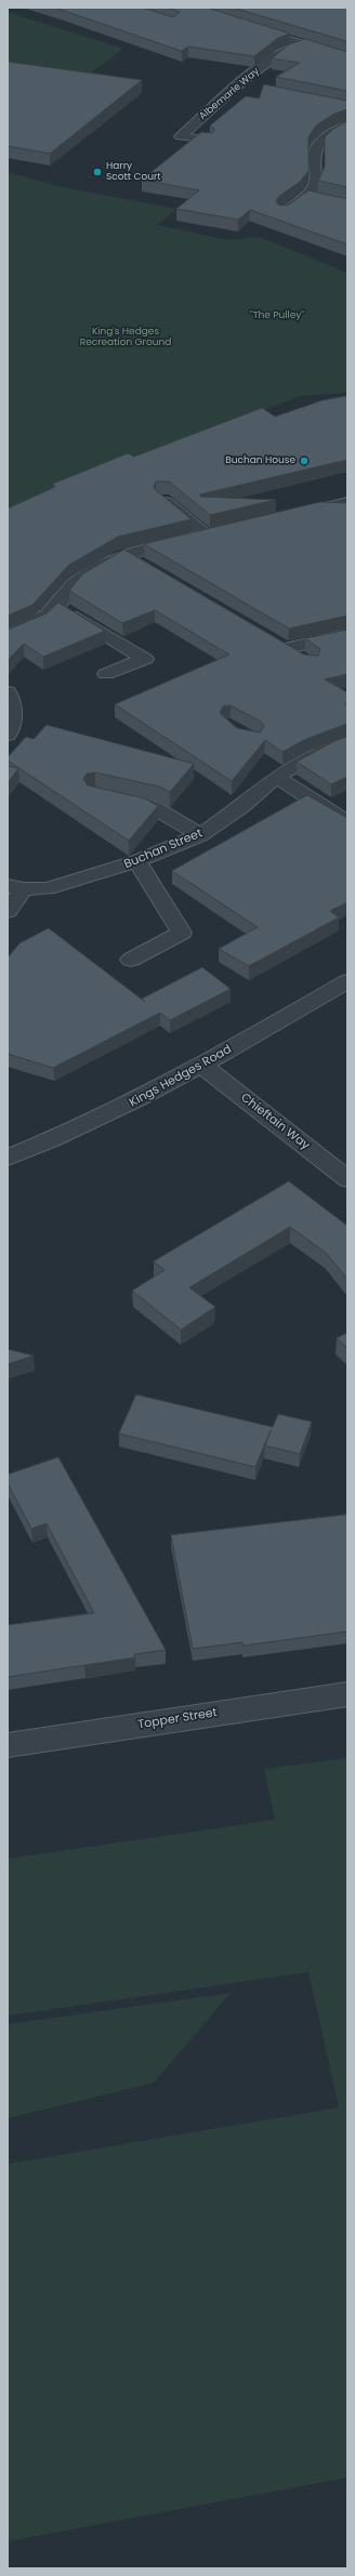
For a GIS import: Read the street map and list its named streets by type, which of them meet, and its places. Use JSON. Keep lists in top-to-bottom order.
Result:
{
  "streets": {
    "street": [
      "Albemarle Way",
      "Buchan Street",
      "Kings Hedges Road",
      "Chieftain Way",
      "Topper Street"
    ]
  },
  "crossings": [
    ["Kings Hedges Road", "Chieftain Way"]
  ],
  "parks": ["\"The Pulley\"", "King's Hedges Recreation Ground"],
  "places": ["Harry Scott Court", "Buchan House"]
}
